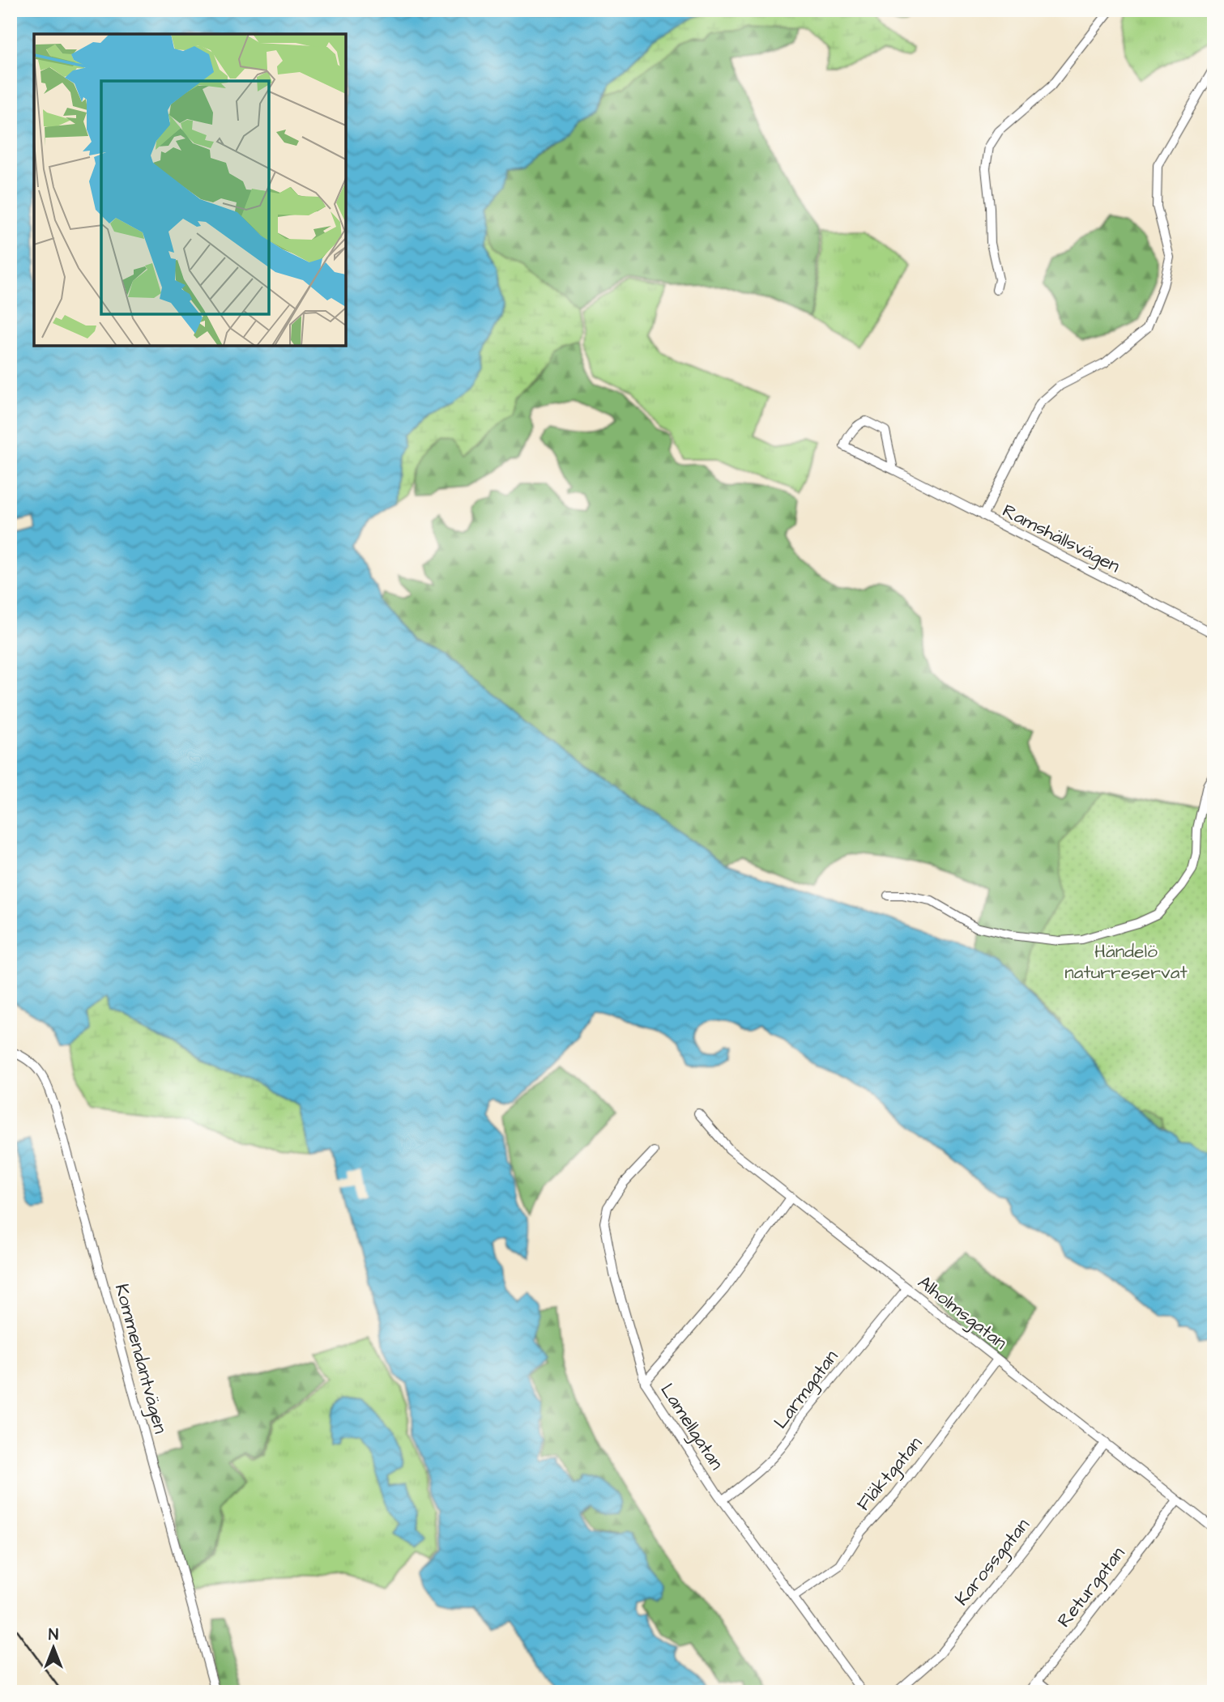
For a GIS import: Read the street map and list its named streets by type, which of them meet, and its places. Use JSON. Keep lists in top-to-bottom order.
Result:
{
  "streets": {
    "street": [
      "Ramshällsvägen",
      "Alholmsgatan",
      "Kommendantvägen",
      "Larmgatan",
      "Lamellgatan",
      "Fläktgatan",
      "Karossgatan",
      "Returgatan"
    ]
  },
  "crossings": [
    ["Alholmsgatan", "Larmgatan"],
    ["Alholmsgatan", "Fläktgatan"],
    ["Alholmsgatan", "Karossgatan"],
    ["Alholmsgatan", "Returgatan"],
    ["Larmgatan", "Lamellgatan"],
    ["Lamellgatan", "Fläktgatan"]
  ],
  "parks": ["Händelö naturreservat"],
  "north": "top"
}
